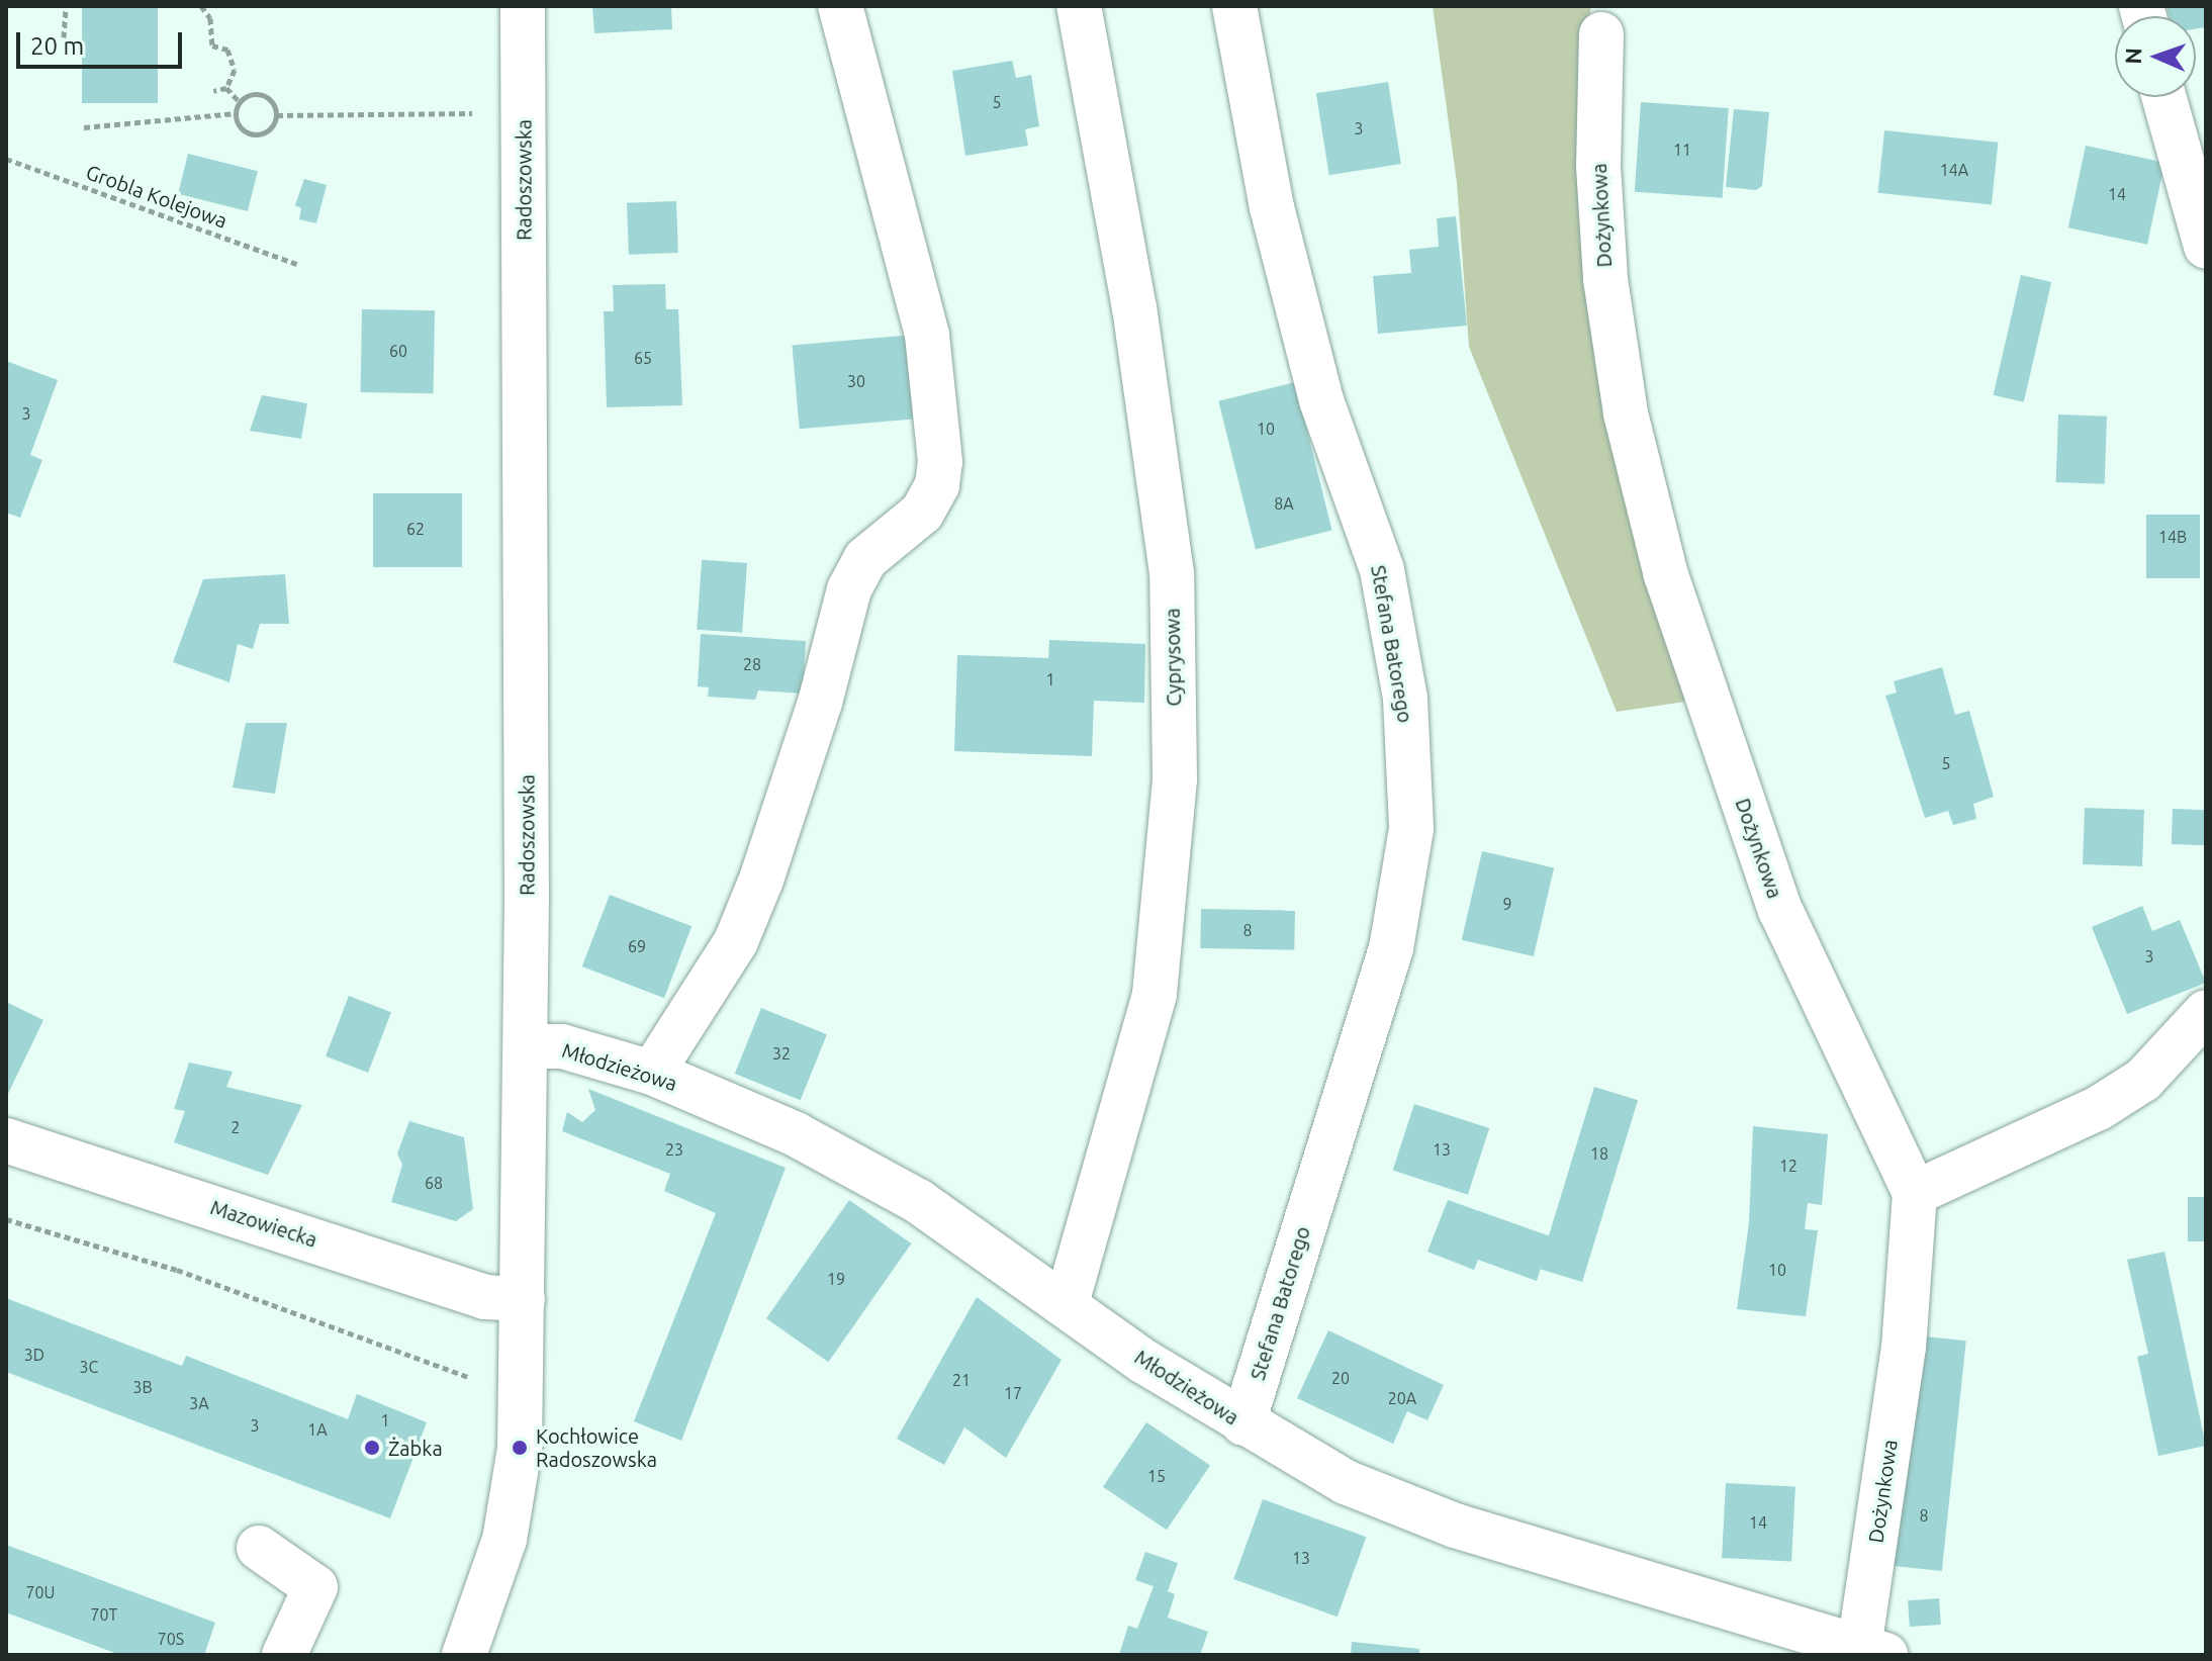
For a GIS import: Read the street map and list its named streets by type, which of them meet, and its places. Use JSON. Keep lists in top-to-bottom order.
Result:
{
  "streets": {
    "street": [
      "Radoszowska",
      "Dożynkowa",
      "Stefana Batorego",
      "Cyprysowa",
      "Młodzieżowa",
      "Mazowiecka"
    ],
    "path": ["Grobla Kolejowa"]
  },
  "crossings": [
    ["Radoszowska", "Młodzieżowa"],
    ["Radoszowska", "Mazowiecka"],
    ["Dożynkowa", "Młodzieżowa"],
    ["Stefana Batorego", "Młodzieżowa"],
    ["Cyprysowa", "Młodzieżowa"]
  ],
  "places": ["Żabka", "Kochłowice Radoszowska"],
  "house_numbers": [
    "5",
    "3",
    "11",
    "14A",
    "14",
    "60",
    "65",
    "30",
    "3",
    "10",
    "8A",
    "62",
    "14B",
    "28",
    "1",
    "5",
    "9",
    "8",
    "69",
    "3",
    "32",
    "2",
    "23",
    "13",
    "18",
    "12",
    "68",
    "10",
    "19",
    "3D",
    "3C",
    "20",
    "21",
    "3B",
    "17",
    "20A",
    "3A",
    "1",
    "3",
    "1A",
    "15",
    "8",
    "14",
    "13",
    "70U",
    "70T",
    "70S"
  ],
  "scale_bar": "20 m",
  "north": "left"
}
